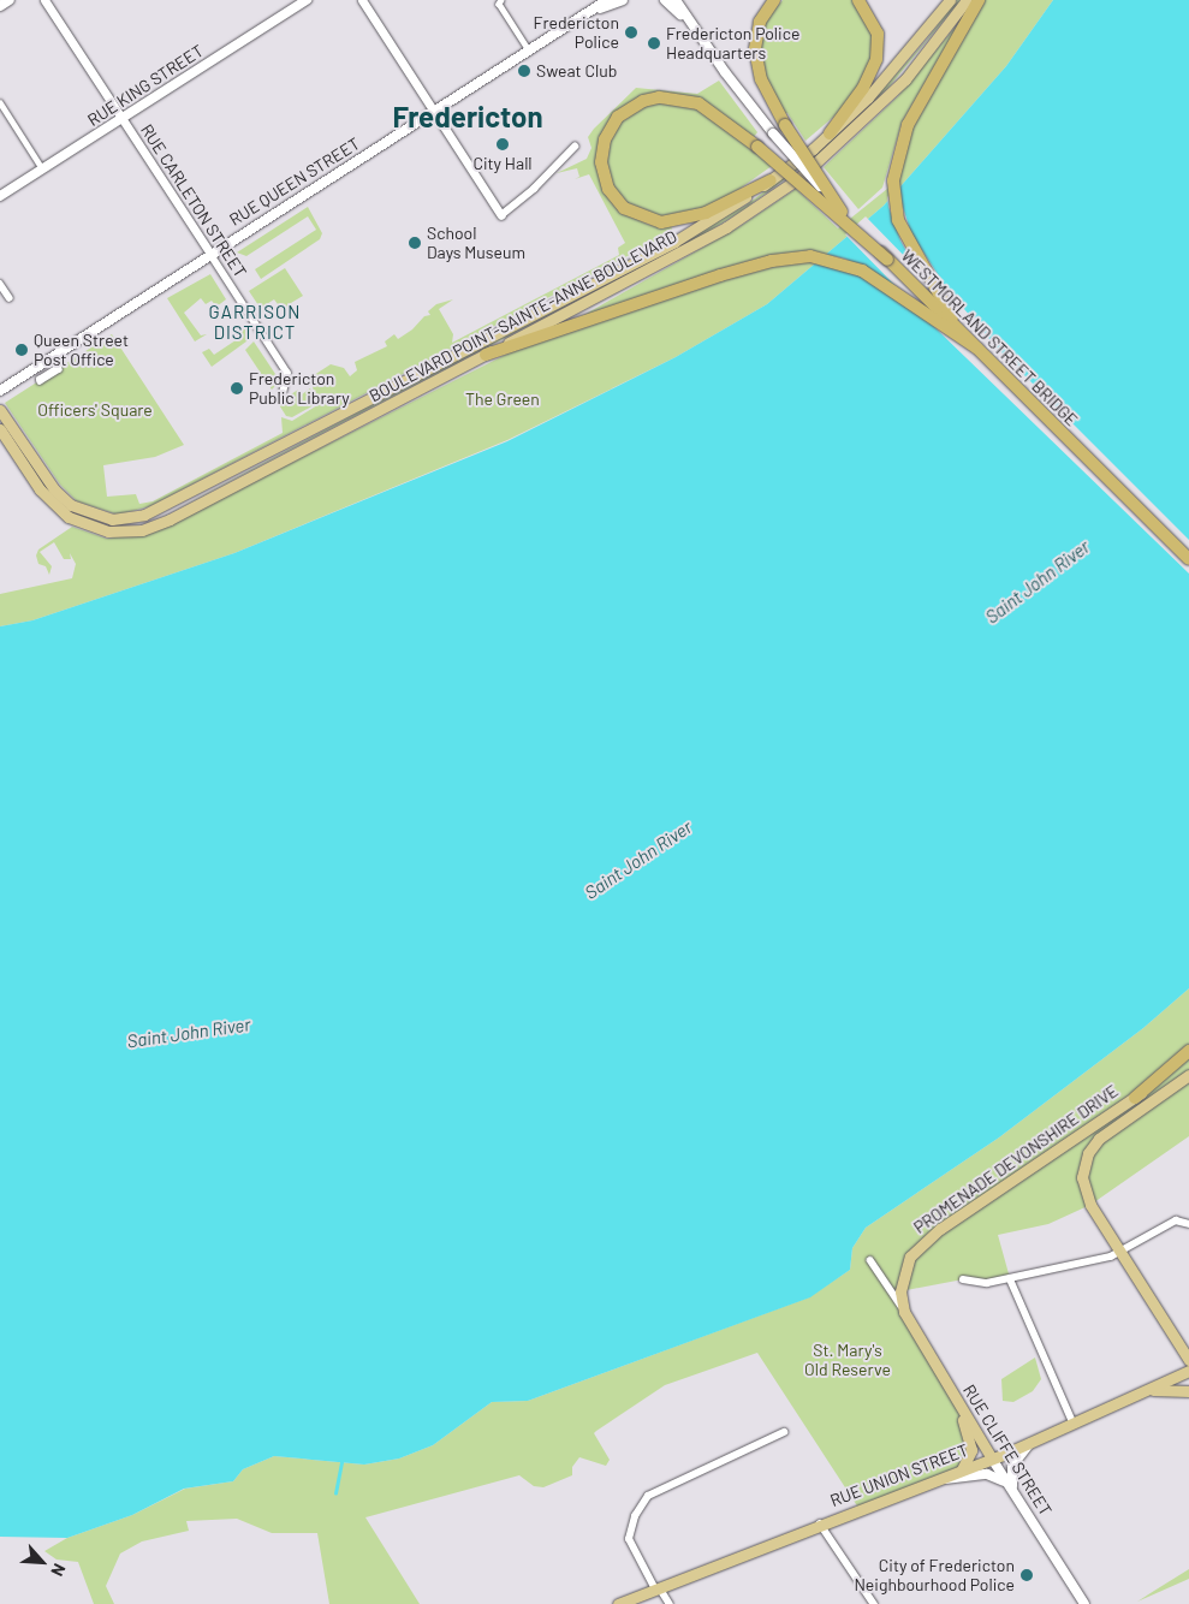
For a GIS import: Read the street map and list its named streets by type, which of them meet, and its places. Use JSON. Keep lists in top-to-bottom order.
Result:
{
  "streets": {
    "highway": ["WESTMORLAND STREET BRIDGE"],
    "main road": [
      "RUE KING STREET",
      "RUE QUEEN STREET",
      "BOULEVARD POINT-SAINTE-ANNE BOULEVARD",
      "PROMENADE DEVONSHIRE DRIVE",
      "RUE CLIFFE STREET",
      "RUE UNION STREET"
    ],
    "street": ["RUE CARLETON STREET"]
  },
  "crossings": [
    ["RUE KING STREET", "RUE CARLETON STREET"],
    ["RUE QUEEN STREET", "RUE CARLETON STREET"],
    ["PROMENADE DEVONSHIRE DRIVE", "RUE CLIFFE STREET"],
    ["RUE CLIFFE STREET", "RUE UNION STREET"]
  ],
  "districts": ["Fredericton", "GARRISON DISTRICT"],
  "water": ["Saint John River"],
  "parks": ["The Green", "Officers' Square", "St. Mary's Old Reserve"],
  "places": [
    "Fredericton Police",
    "Fredericton Police Headquarters",
    "Sweat Club",
    "City Hall",
    "School Days Museum",
    "Queen Street Post Office",
    "Fredericton Public Library",
    "City of Fredericton Neighbourhood Police"
  ],
  "north": "bottom right"
}
